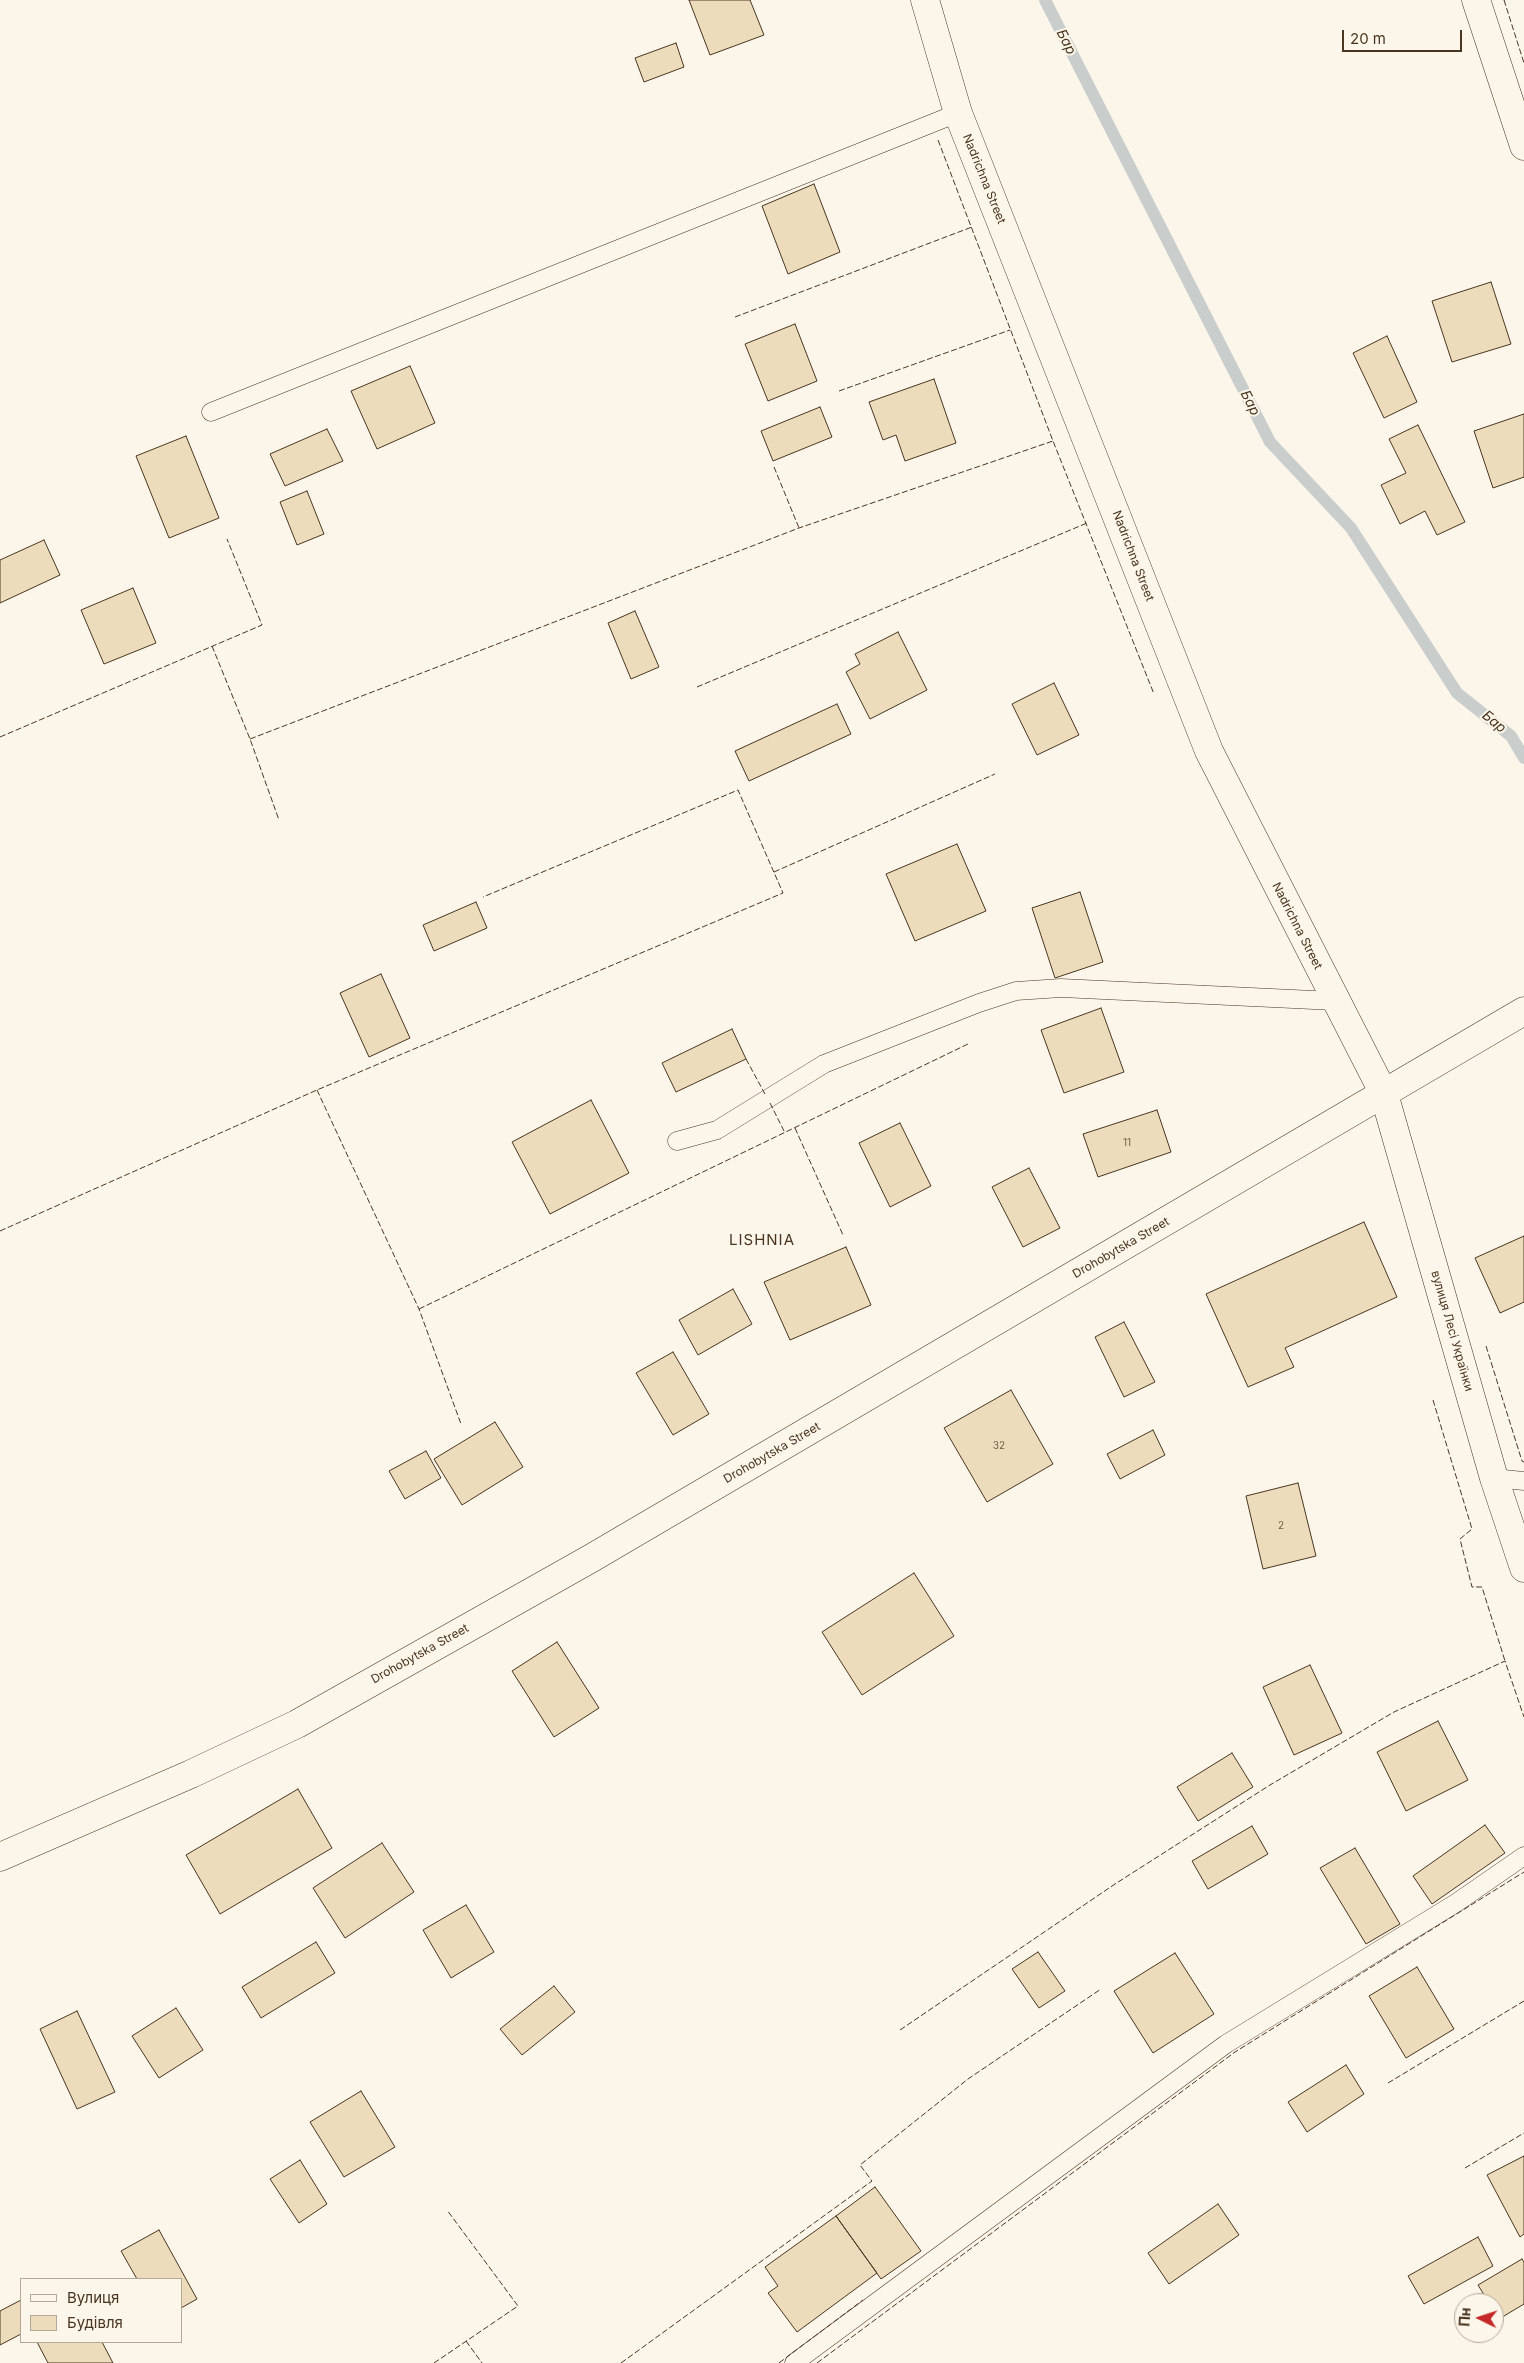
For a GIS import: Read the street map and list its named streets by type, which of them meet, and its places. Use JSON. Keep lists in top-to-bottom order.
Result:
{
  "streets": {
    "street": ["Nadrichna Street", "Drohobytska Street", "вулиця Лесі Українки"]
  },
  "crossings": [
    ["Nadrichna Street", "Drohobytska Street"],
    ["Nadrichna Street", "вулиця Лесі Українки"],
    ["Drohobytska Street", "вулиця Лесі Українки"]
  ],
  "districts": ["LISHNIA"],
  "water": ["Бар"],
  "house_numbers": ["11", "32", "2"],
  "legend": ["Вулиця", "Будівля"],
  "scale_bar": "20 m",
  "north": "left"
}
